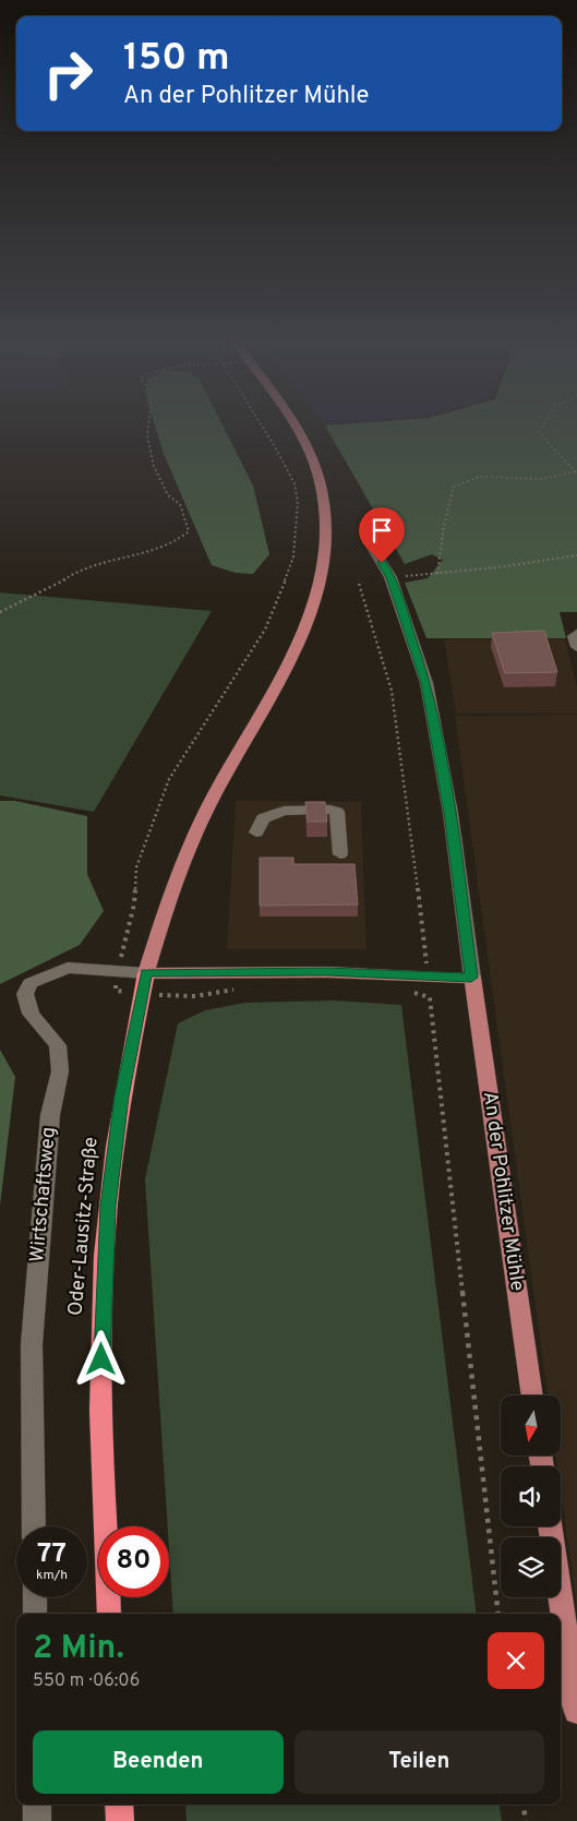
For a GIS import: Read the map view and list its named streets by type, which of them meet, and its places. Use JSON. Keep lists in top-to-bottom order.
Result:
{
  "streets": {
    "highway": ["Oder-Lausitz-Straße"],
    "main road": ["An der Pohlitzer Mühle"],
    "street": ["Wirtschaftsweg"]
  },
  "crossings": [
    ["Wirtschaftsweg", "Oder-Lausitz-Straße"]
  ],
  "north": "bottom",
  "page": {
    "turn": ["150 m", "An der Pohlitzer Mühle"],
    "speed": "77 km/h",
    "limit": "80",
    "heading": ["2 Min.", "550 m · 06:06"],
    "buttons": ["Beenden", "Teilen"]
  }
}
